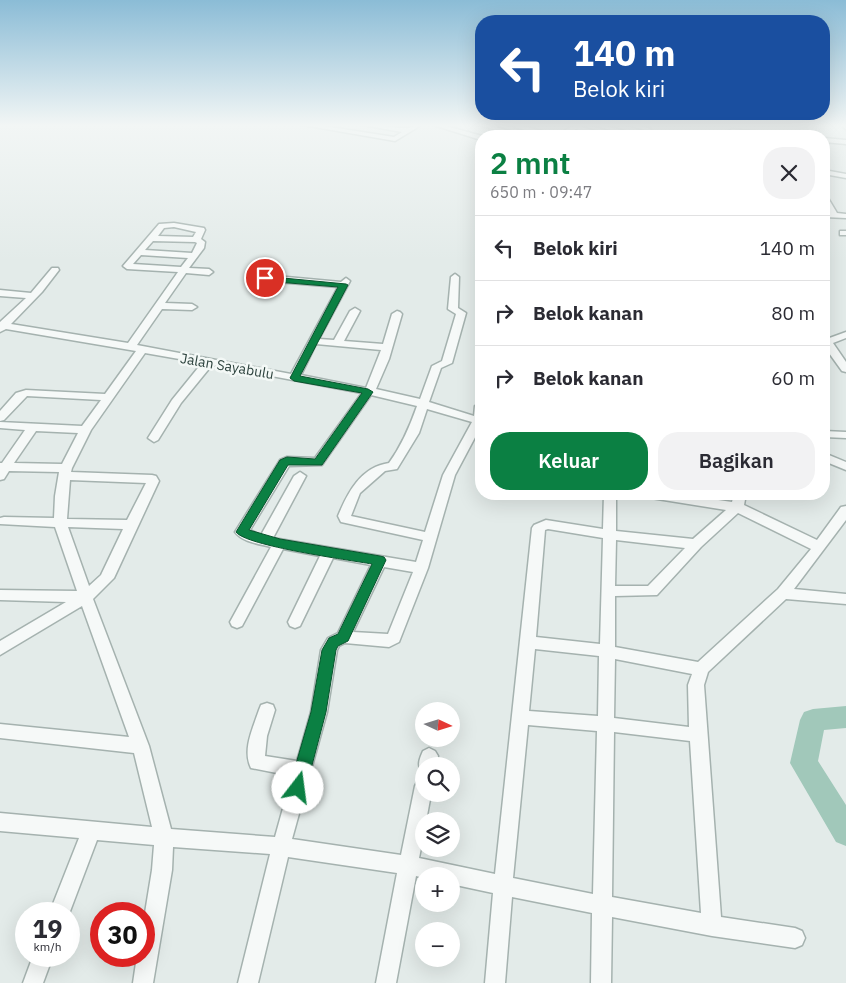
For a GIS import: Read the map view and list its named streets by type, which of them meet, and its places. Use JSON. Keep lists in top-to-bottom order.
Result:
{
  "streets": {
    "street": ["Jalan Sayabulu"]
  },
  "north": "right",
  "page": {
    "turn": ["140 m", "Belok kiri"],
    "heading": ["2 mnt", "650 m · 09:47"],
    "list": [
      {
        "name": "Belok kiri",
        "value": "140 m"
      },
      {
        "name": "Belok kanan",
        "value": "80 m"
      },
      {
        "name": "Belok kanan",
        "value": "60 m"
      }
    ],
    "buttons": ["Keluar", "Bagikan"],
    "map_buttons": ["+", "−"],
    "speed": "19 km/h",
    "limit": "30"
  }
}
